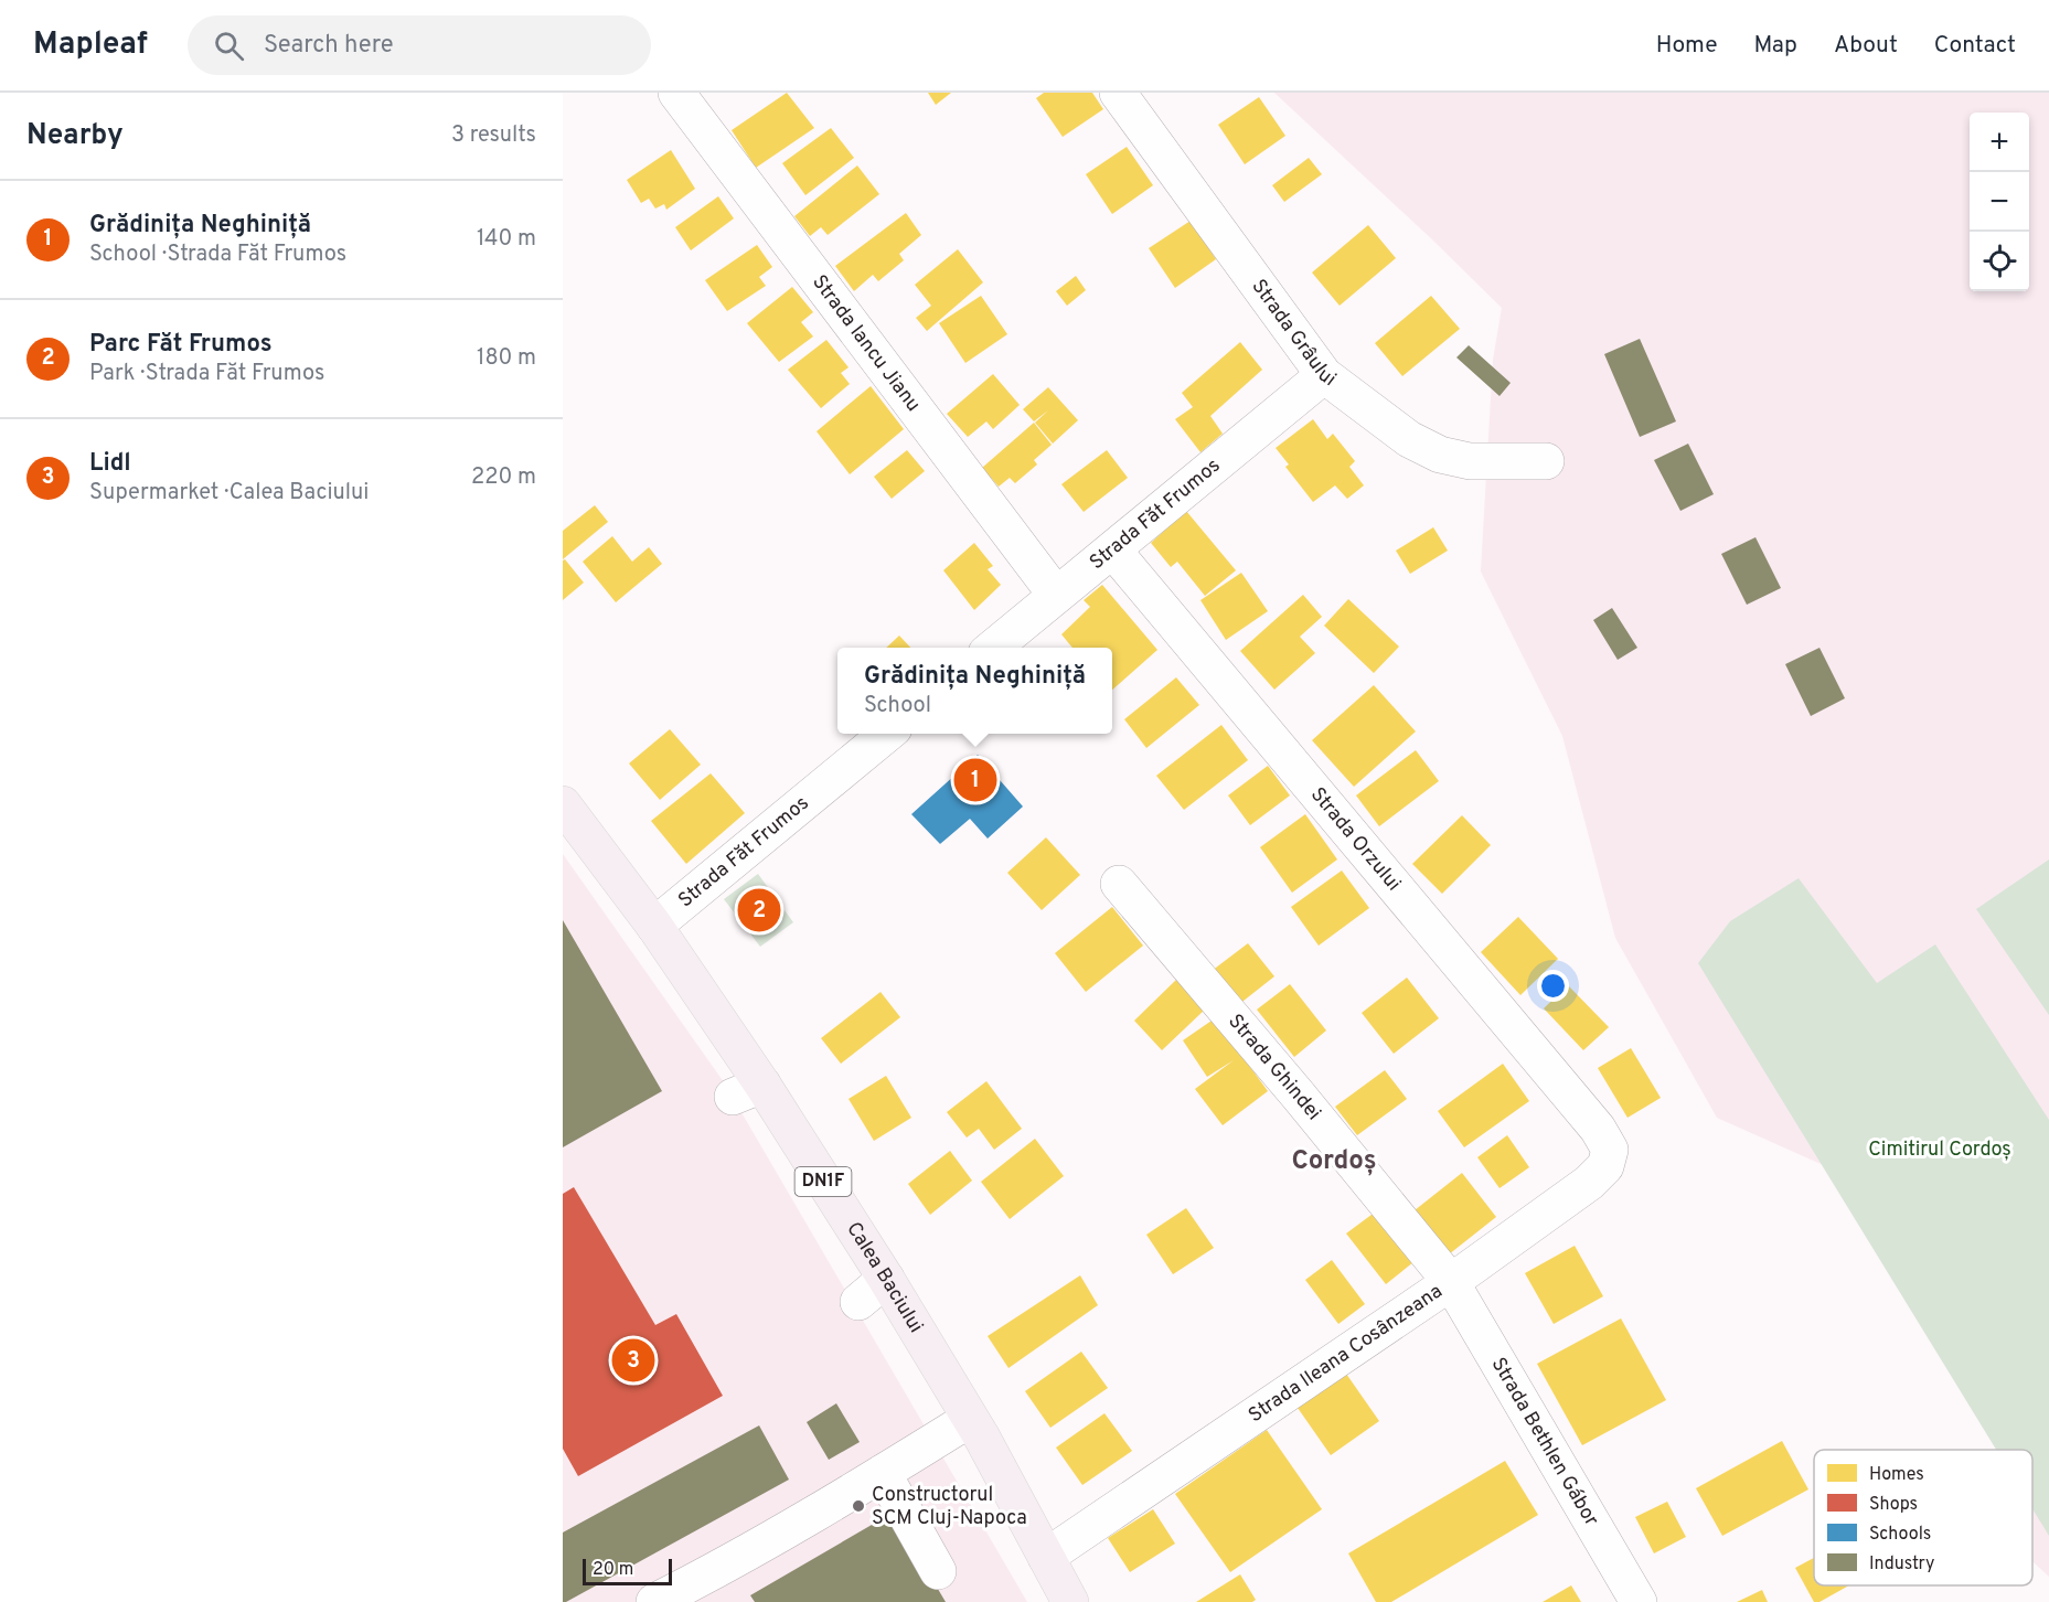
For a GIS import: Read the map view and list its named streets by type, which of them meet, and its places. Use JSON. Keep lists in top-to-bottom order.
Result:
{
  "streets": {
    "main road": ["DN1F", "Calea Baciului"],
    "street": [
      "Strada Grâului",
      "Strada Iancu Jianu",
      "Strada Făt Frumos",
      "Strada Orzului",
      "Strada Ghindei",
      "Strada Ileana Cosânzeana",
      "Strada Bethlen Gábor"
    ]
  },
  "crossings": [
    ["Strada Grâului", "Strada Făt Frumos"],
    ["Strada Iancu Jianu", "Strada Făt Frumos"],
    ["Strada Făt Frumos", "Strada Orzului"],
    ["Strada Făt Frumos", "Calea Baciului"],
    ["Strada Orzului", "Strada Ileana Cosânzeana"],
    ["Strada Ghindei", "Strada Ileana Cosânzeana"],
    ["Strada Ghindei", "Strada Bethlen Gábor"],
    ["Calea Baciului", "Strada Ileana Cosânzeana"],
    ["Strada Ileana Cosânzeana", "Strada Bethlen Gábor"]
  ],
  "districts": ["Cordoș"],
  "parks": ["Cimitirul Cordoș"],
  "places": ["Constructorul SCM Cluj-Napoca"],
  "legend": [
    "Homes",
    "Shops",
    "Schools",
    "Industry"
  ],
  "scale_bar": "20 m",
  "page": {
    "header": "Mapleaf",
    "search": "Search here",
    "nav": [
      "Home",
      "Map",
      "About",
      "Contact"
    ],
    "heading": ["Nearby", "3 results"],
    "map_buttons": ["+", "−"],
    "list": [
      {
        "mark": "1",
        "name": "Grădinița Neghiniță",
        "note": "School · Strada Făt Frumos",
        "value": "140 m"
      },
      {
        "mark": "2",
        "name": "Parc Făt Frumos",
        "note": "Park · Strada Făt Frumos",
        "value": "180 m"
      },
      {
        "mark": "3",
        "name": "Lidl",
        "note": "Supermarket · Calea Baciului",
        "value": "220 m"
      }
    ],
    "popup": ["Grădinița Neghiniță", "School"],
    "pins": ["1", "2", "3"],
    "scale": "20 m"
  }
}
